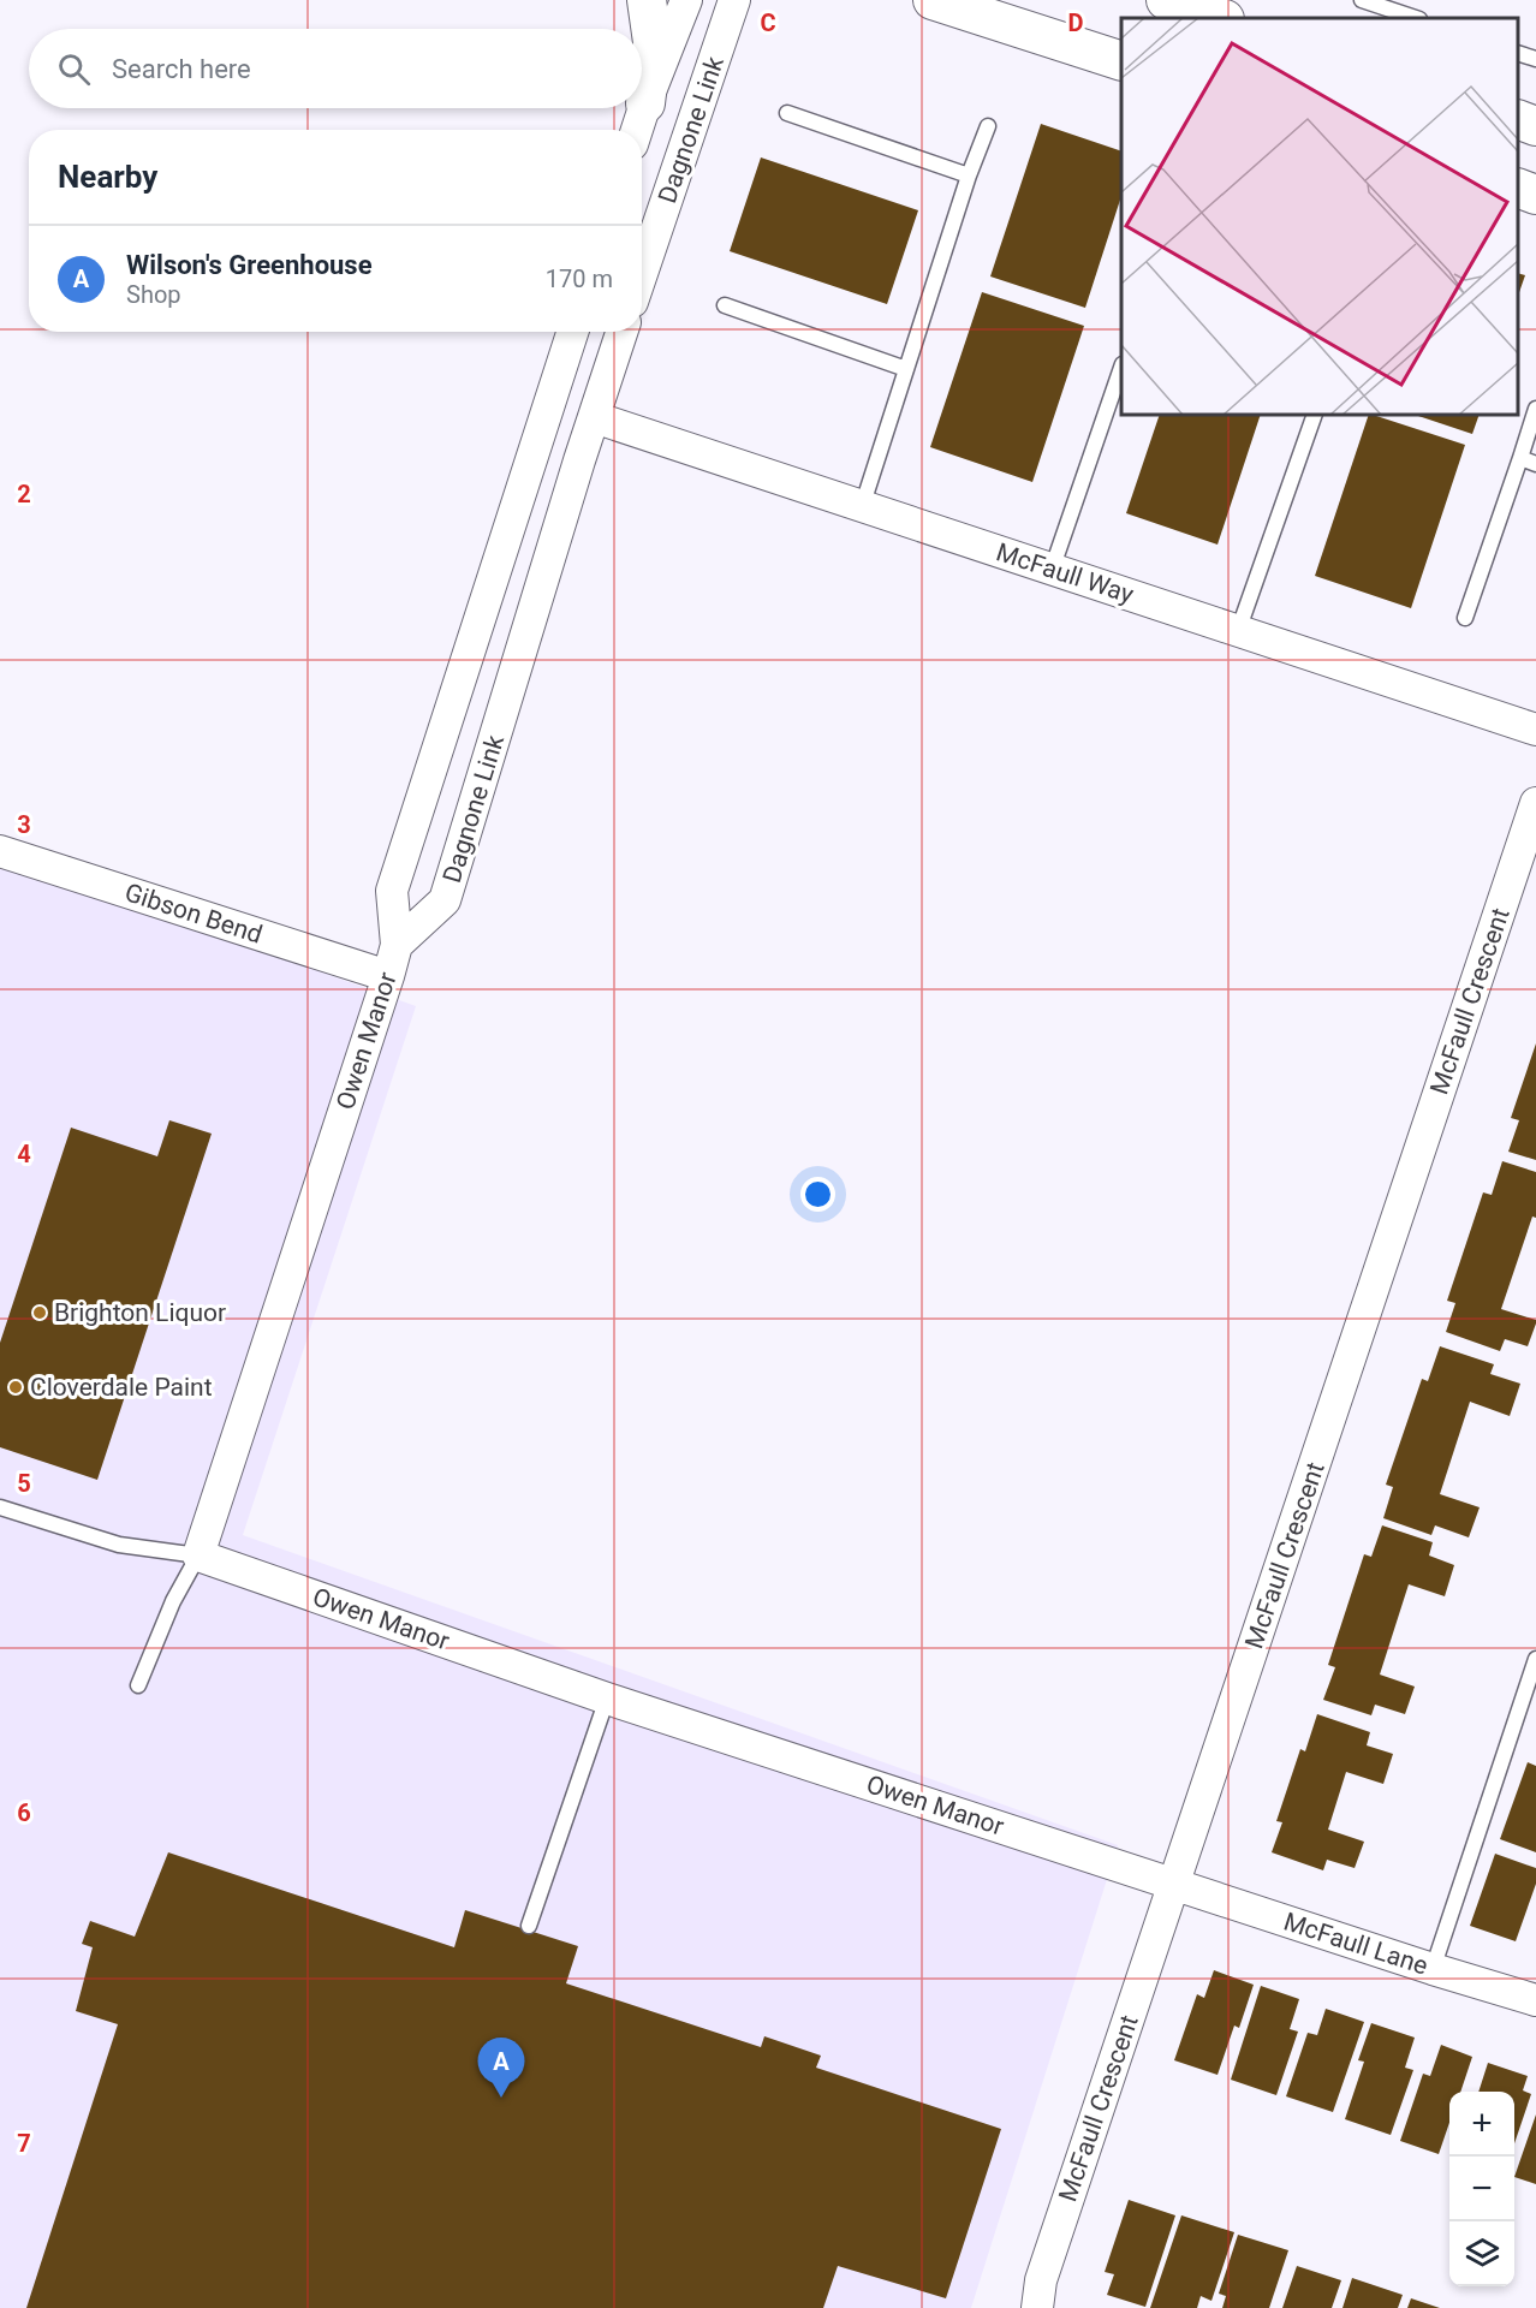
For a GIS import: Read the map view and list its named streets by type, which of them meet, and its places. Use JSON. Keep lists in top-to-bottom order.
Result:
{
  "streets": {
    "street": [
      "Dagnone Link",
      "McFaull Way",
      "Gibson Bend",
      "McFaull Crescent",
      "Owen Manor",
      "McFaull Lane"
    ]
  },
  "crossings": [
    ["Dagnone Link", "McFaull Way"],
    ["Dagnone Link", "Owen Manor"],
    ["Gibson Bend", "Owen Manor"],
    ["McFaull Crescent", "Owen Manor"],
    ["McFaull Crescent", "McFaull Lane"],
    ["Owen Manor", "McFaull Lane"]
  ],
  "places": ["Brighton Liquor", "Cloverdale Paint"],
  "page": {
    "search": "Search here",
    "heading": "Nearby",
    "list": [
      {
        "mark": "A",
        "name": "Wilson's Greenhouse",
        "note": "Shop",
        "value": "170 m"
      }
    ],
    "pins": "A",
    "map_buttons": ["+", "−"]
  },
  "grid": {
    "columns": ["C", "D"],
    "rows": [
      "2",
      "3",
      "4",
      "5",
      "6",
      "7"
    ]
  }
}
